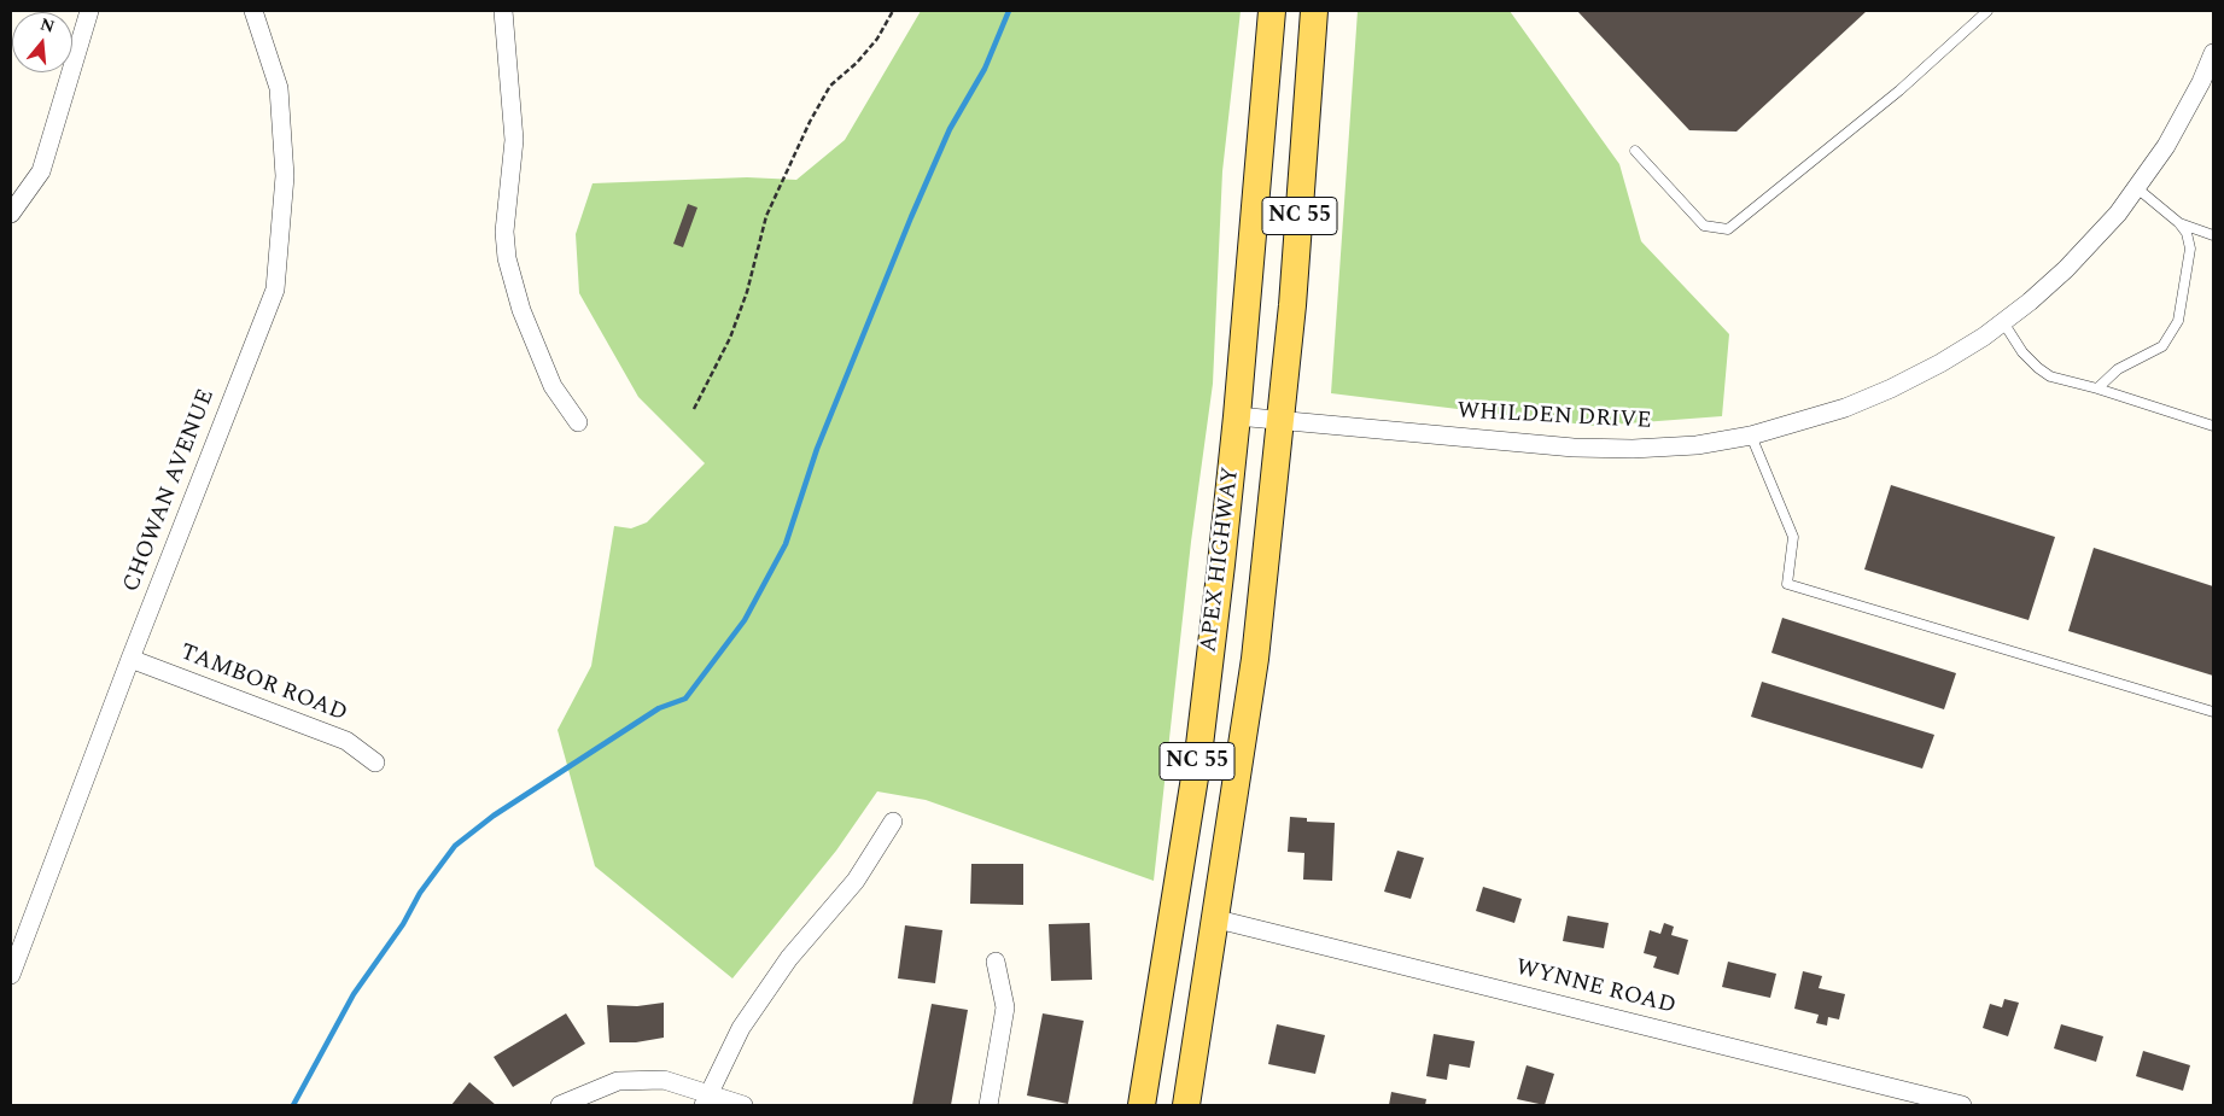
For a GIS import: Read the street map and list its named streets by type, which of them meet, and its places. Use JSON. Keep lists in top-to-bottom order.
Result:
{
  "streets": {
    "main road": ["NC 55", "APEX HIGHWAY"],
    "street": [
      "WHILDEN DRIVE",
      "CHOWAN AVENUE",
      "TAMBOR ROAD",
      "WYNNE ROAD"
    ]
  },
  "crossings": [
    ["WHILDEN DRIVE", "APEX HIGHWAY"],
    ["CHOWAN AVENUE", "TAMBOR ROAD"],
    ["APEX HIGHWAY", "WYNNE ROAD"]
  ],
  "north": "top"
}
